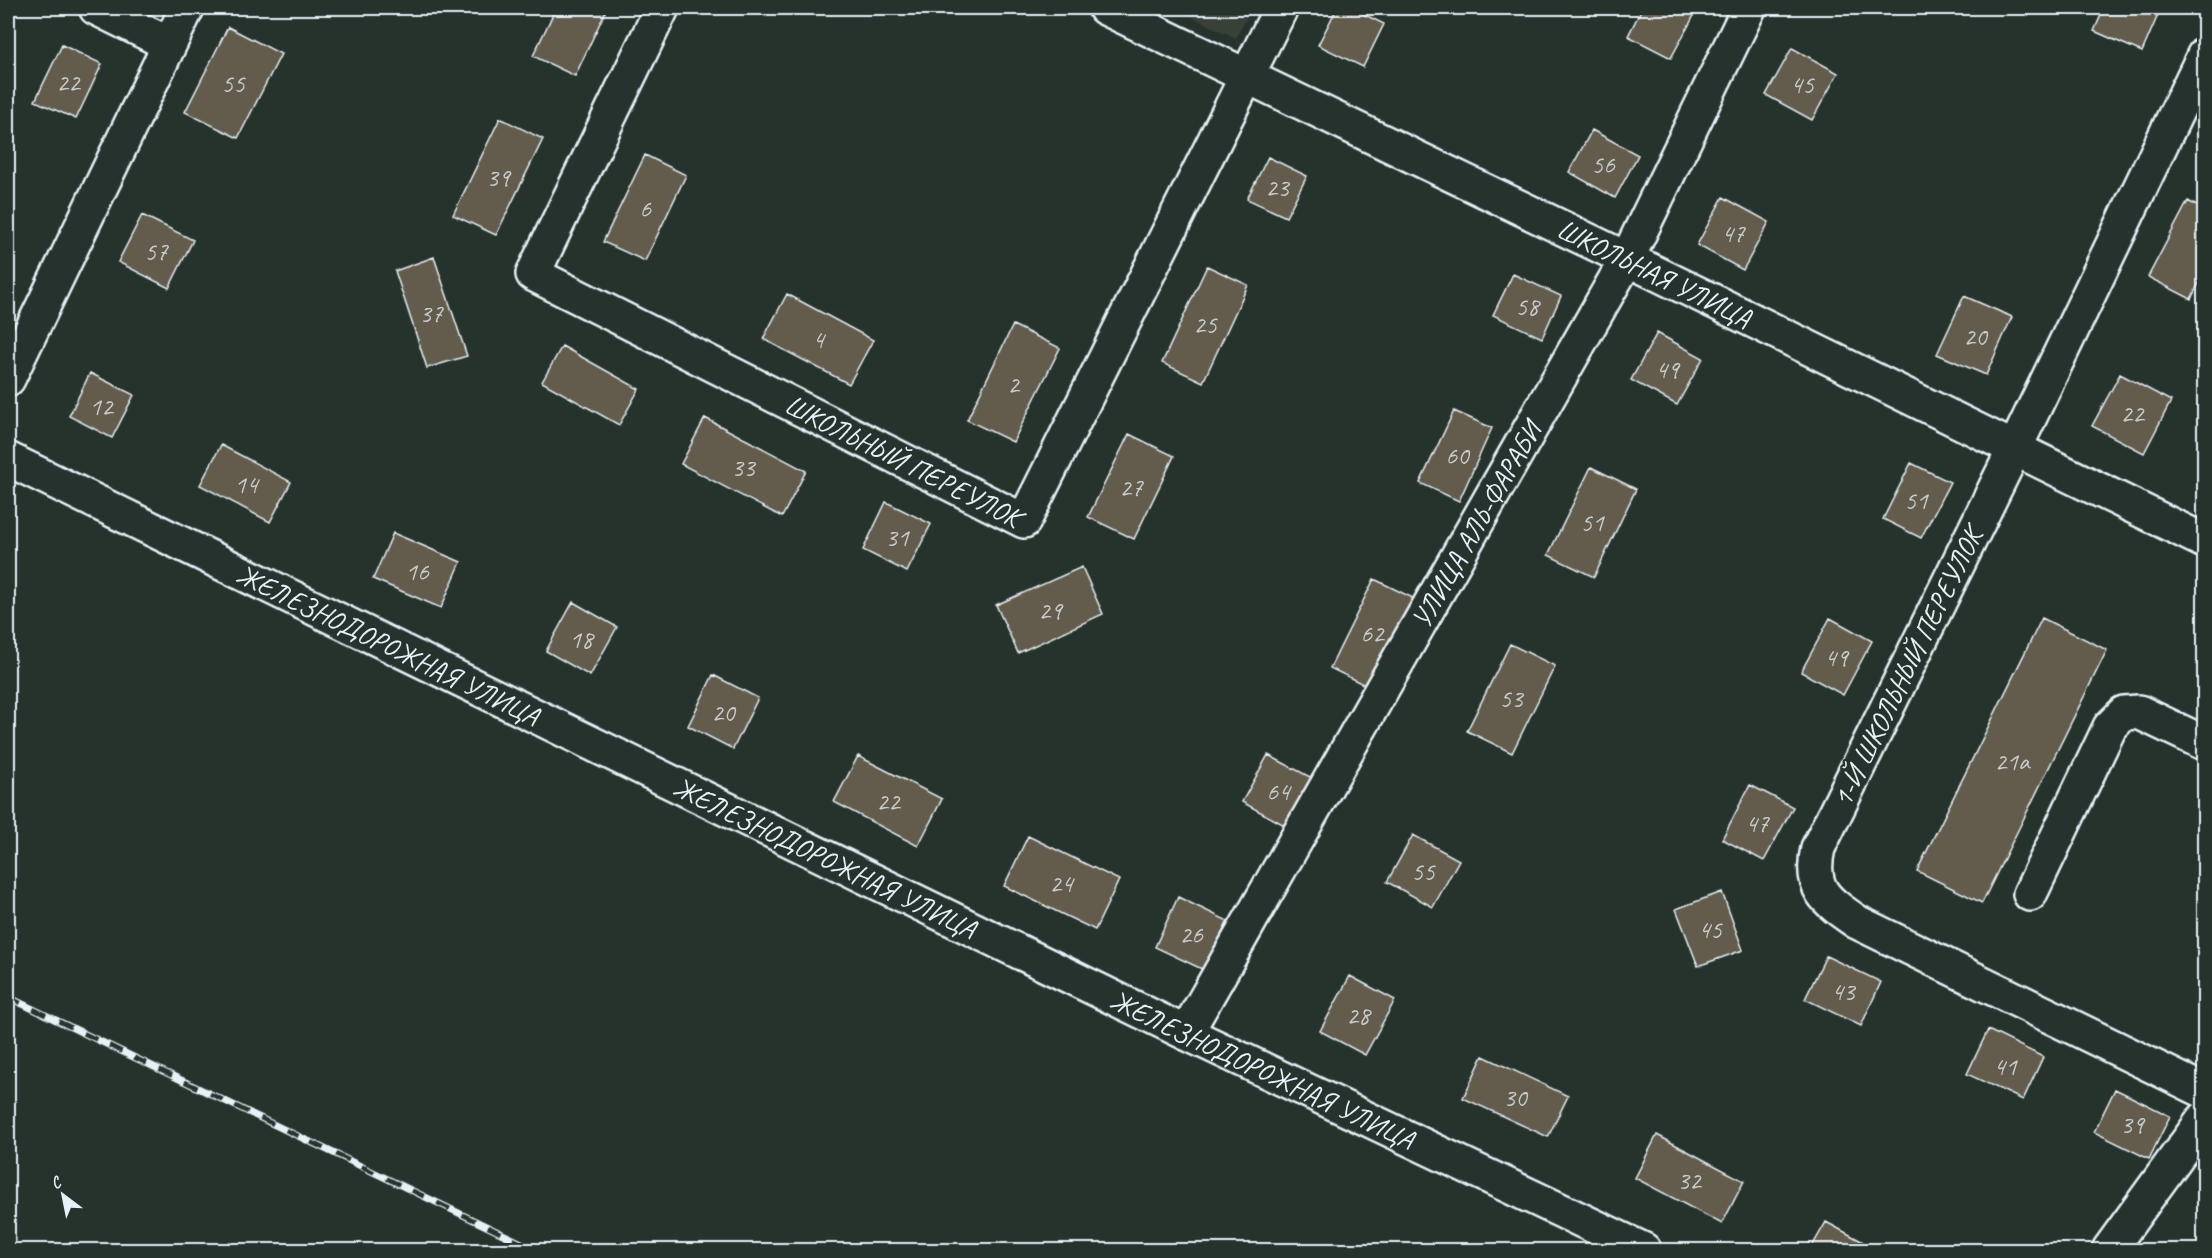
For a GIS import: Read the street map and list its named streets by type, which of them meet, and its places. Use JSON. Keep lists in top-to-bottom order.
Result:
{
  "streets": {
    "street": [
      "ШКОЛЬНАЯ УЛИЦА",
      "ШКОЛЬНЫЙ ПЕРЕУЛОК",
      "УЛИЦА АЛЬ-ФАРАБИ",
      "ЖЕЛЕЗНОДОРОЖНАЯ УЛИЦА",
      "1-Й ШКОЛЬНЫЙ ПЕРЕУЛОК"
    ]
  },
  "crossings": [
    ["ШКОЛЬНАЯ УЛИЦА", "ШКОЛЬНЫЙ ПЕРЕУЛОК"],
    ["ШКОЛЬНАЯ УЛИЦА", "УЛИЦА АЛЬ-ФАРАБИ"],
    ["ШКОЛЬНАЯ УЛИЦА", "1-Й ШКОЛЬНЫЙ ПЕРЕУЛОК"],
    ["УЛИЦА АЛЬ-ФАРАБИ", "ЖЕЛЕЗНОДОРОЖНАЯ УЛИЦА"]
  ],
  "house_numbers": [
    "22",
    "55",
    "45",
    "56",
    "39",
    "23",
    "6",
    "47",
    "57",
    "58",
    "37",
    "25",
    "20",
    "4",
    "49",
    "2",
    "12",
    "22",
    "60",
    "33",
    "14",
    "27",
    "51",
    "51",
    "31",
    "16",
    "29",
    "62",
    "18",
    "49",
    "53",
    "20",
    "21а",
    "64",
    "22",
    "47",
    "55",
    "24",
    "45",
    "26",
    "43",
    "28",
    "41",
    "30",
    "39",
    "32"
  ],
  "north": "top left"
}
